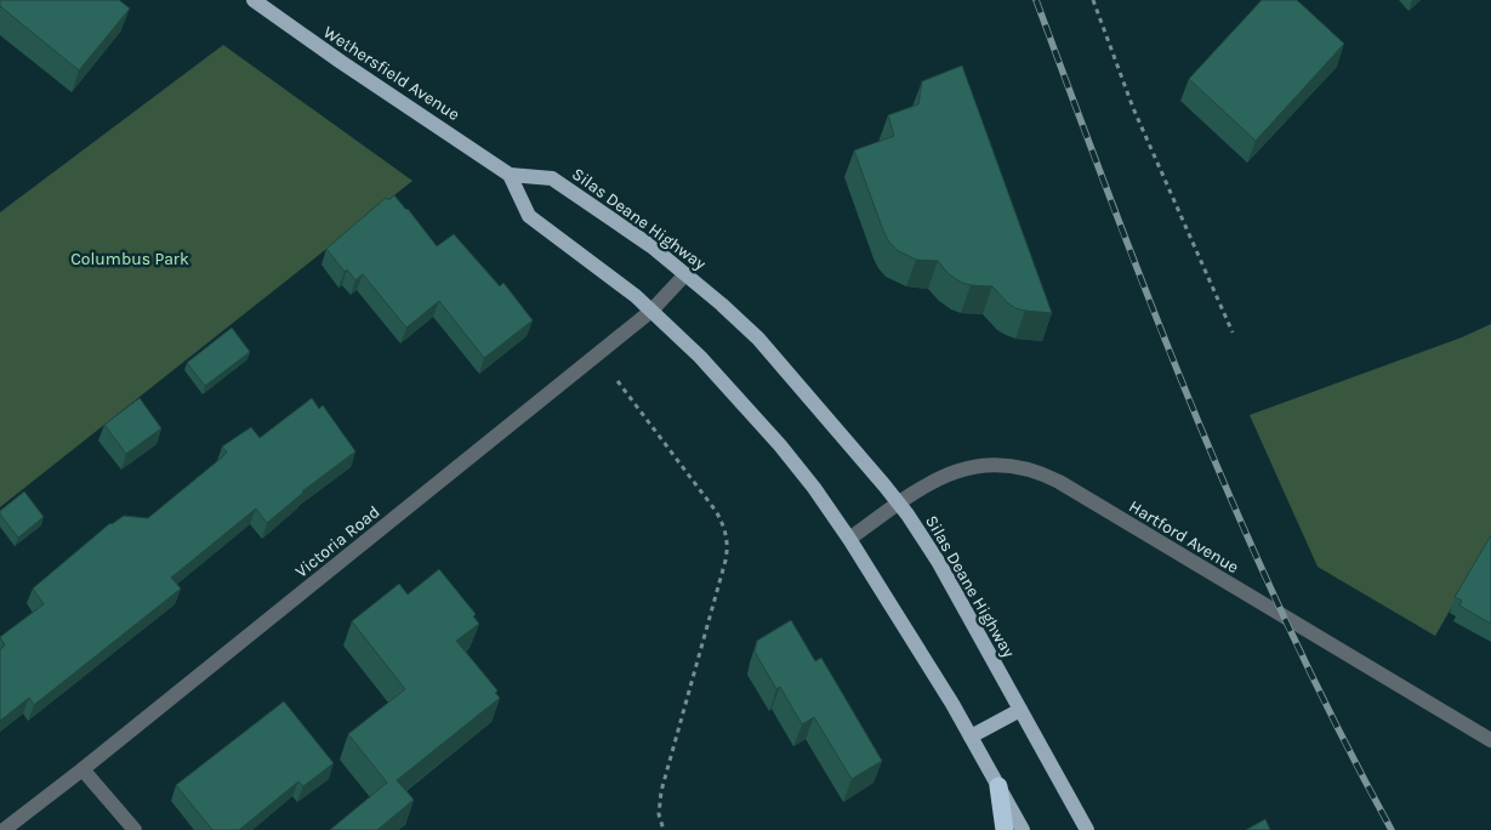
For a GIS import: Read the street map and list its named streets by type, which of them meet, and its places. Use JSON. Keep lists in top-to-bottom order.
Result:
{
  "streets": {
    "main road": ["Wethersfield Avenue", "Silas Deane Highway"],
    "street": ["Hartford Avenue", "Victoria Road"]
  },
  "crossings": [
    ["Wethersfield Avenue", "Silas Deane Highway"],
    ["Silas Deane Highway", "Hartford Avenue"],
    ["Silas Deane Highway", "Victoria Road"]
  ],
  "parks": ["Columbus Park"]
}
